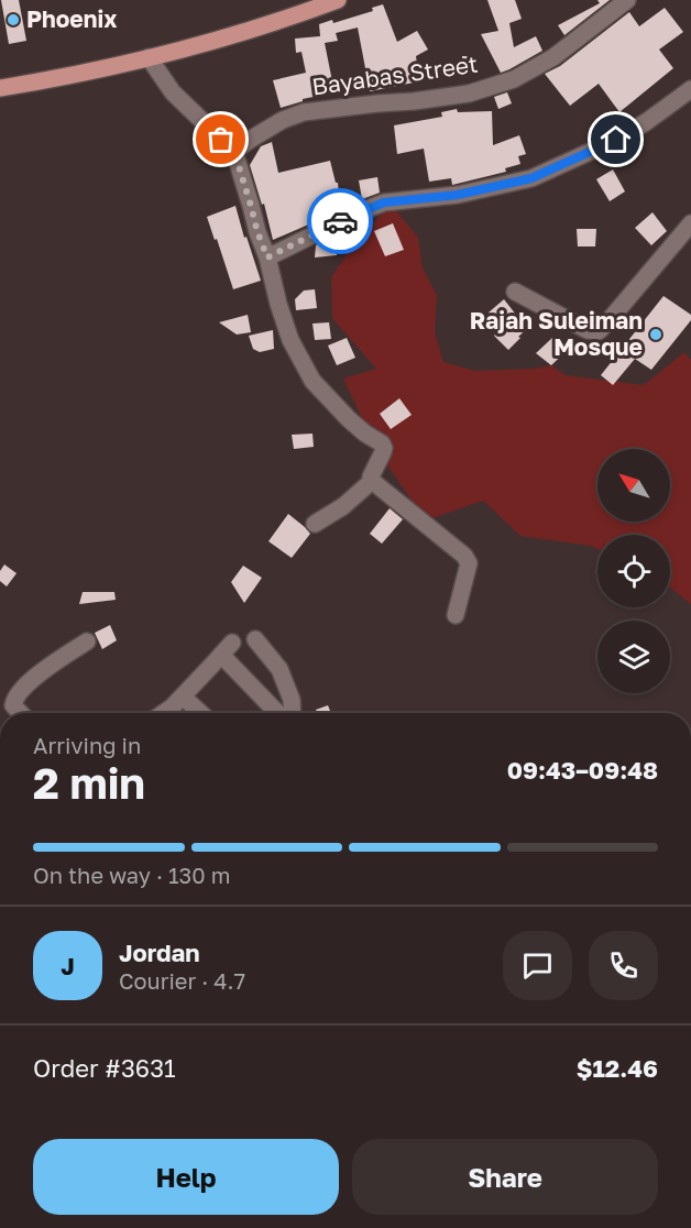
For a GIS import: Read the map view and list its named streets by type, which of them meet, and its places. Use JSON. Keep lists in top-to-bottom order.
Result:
{
  "streets": {
    "street": ["Bayabas Street"]
  },
  "places": ["Phoenix", "Rajah Suleiman Mosque"],
  "north": "top left",
  "page": {
    "heading": ["2 min", "Arriving in", "09:43–09:48"],
    "panel": [
      "Jordan",
      "Courier · 4.7",
      "Order #3631",
      "$12.46"
    ],
    "bar": "On the way · 130 m",
    "round": "J",
    "buttons": ["Help", "Share"]
  }
}
